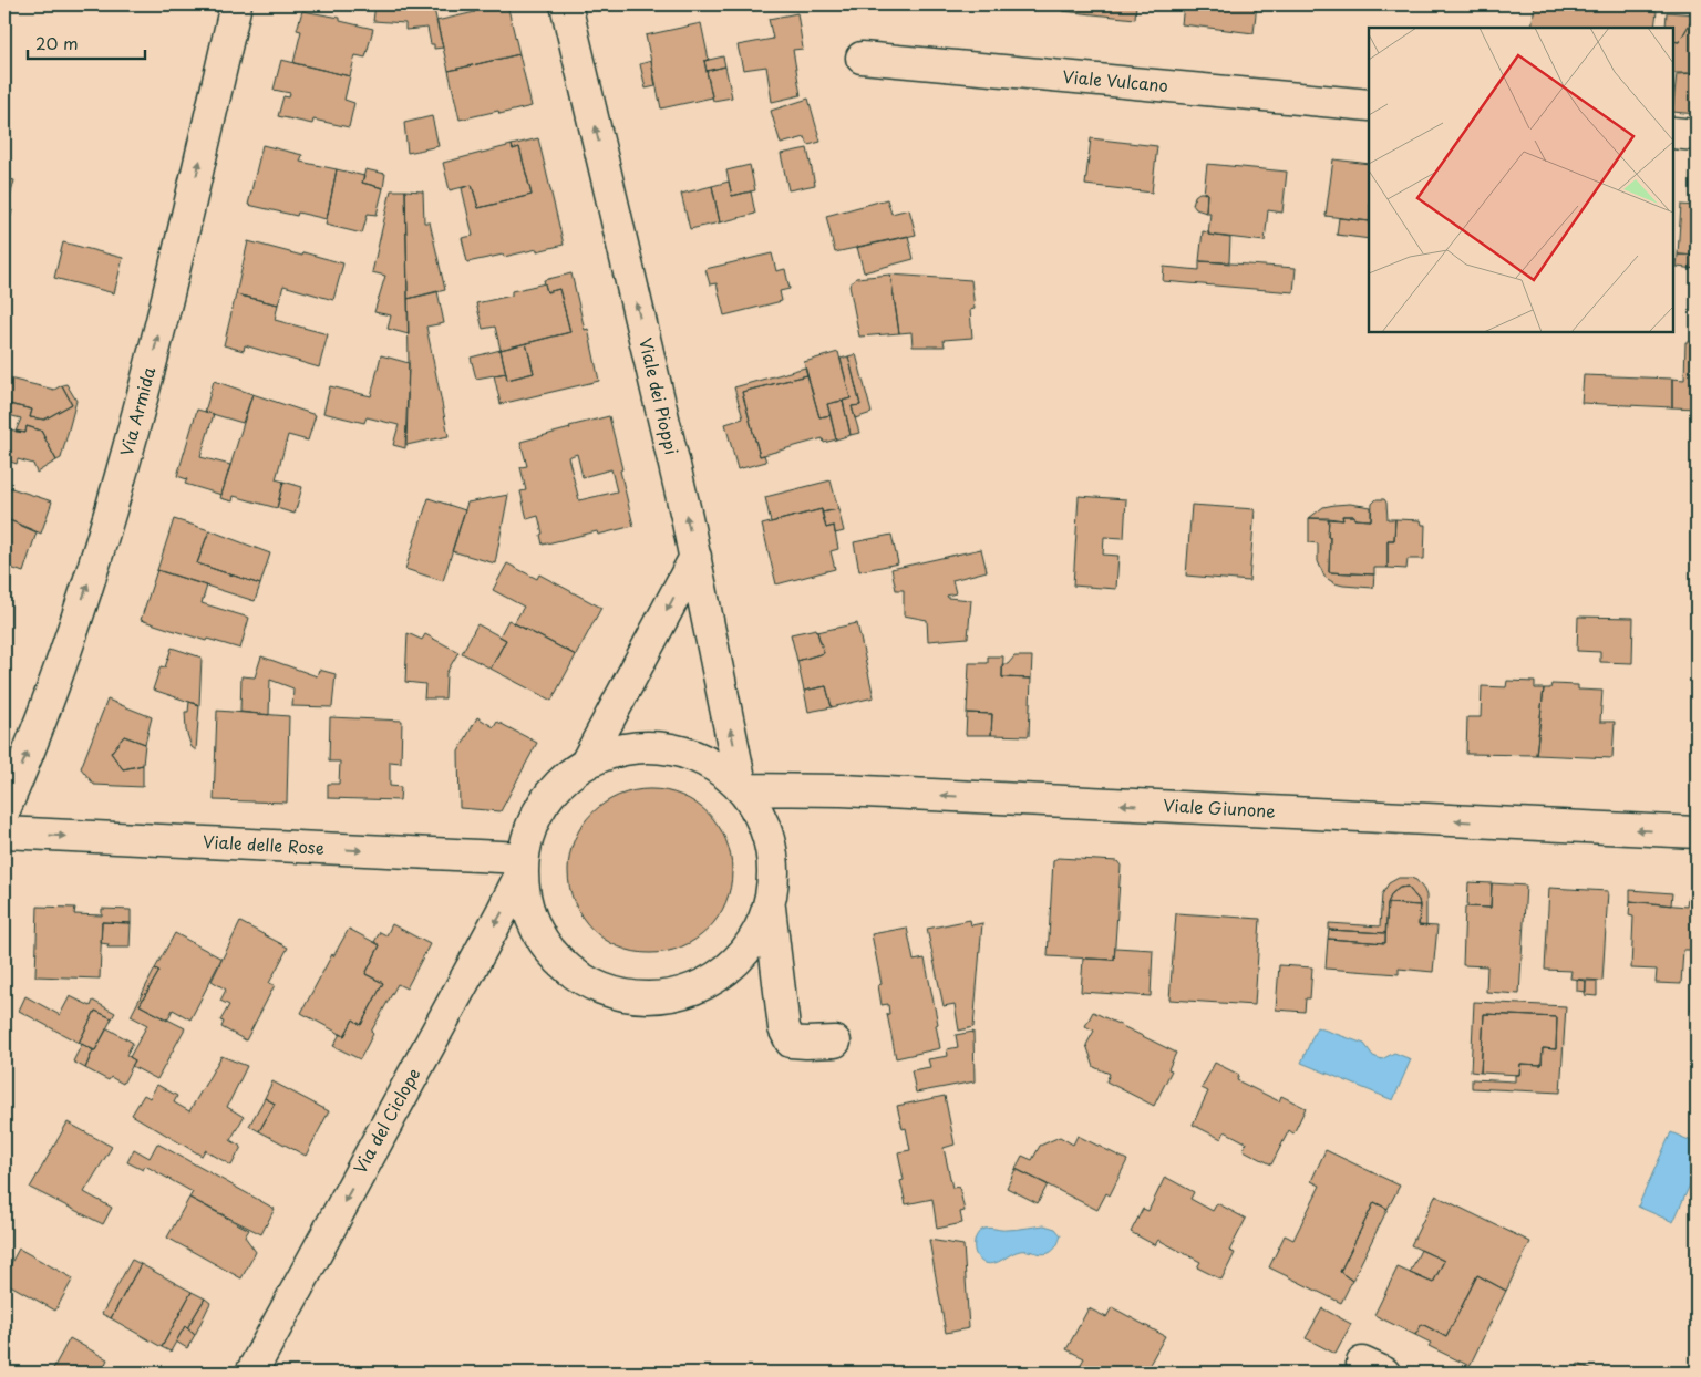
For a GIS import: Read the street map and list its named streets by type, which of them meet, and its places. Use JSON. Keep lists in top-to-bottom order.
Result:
{
  "streets": {
    "street": [
      "Viale Vulcano",
      "Viale dei Pioppi",
      "Via Armida",
      "Viale Giunone",
      "Viale delle Rose",
      "Via del Ciclope"
    ]
  },
  "crossings": [
    ["Viale dei Pioppi", "Viale Giunone"],
    ["Viale delle Rose", "Via del Ciclope"]
  ],
  "one_way": [
    "Viale dei Pioppi",
    "Via Armida",
    "Viale Giunone",
    "Viale delle Rose",
    "Via del Ciclope"
  ],
  "scale_bar": "20 m"
}
